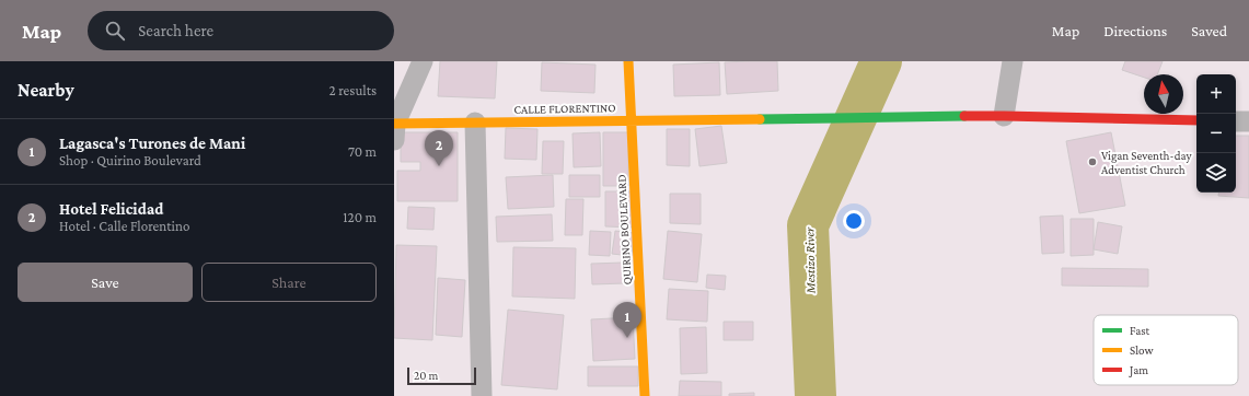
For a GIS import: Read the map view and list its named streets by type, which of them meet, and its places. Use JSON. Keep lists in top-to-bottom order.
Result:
{
  "streets": {
    "street": ["CALLE FLORENTINO", "QUIRINO BOULEVARD"]
  },
  "crossings": [
    ["CALLE FLORENTINO", "QUIRINO BOULEVARD"]
  ],
  "water": ["Mestizo River"],
  "places": ["Vigan Seventh-day Adventist Church"],
  "legend": ["Fast", "Slow", "Jam"],
  "scale_bar": "20 m",
  "north": "top",
  "page": {
    "header": "Map",
    "search": "Search here",
    "nav": ["Map", "Directions", "Saved"],
    "heading": ["Nearby", "2 results"],
    "map_buttons": ["+", "−"],
    "list": [
      {
        "mark": "1",
        "name": "Lagasca's Turones de Mani",
        "note": "Shop · Quirino Boulevard",
        "value": "70 m"
      },
      {
        "mark": "2",
        "name": "Hotel Felicidad",
        "note": "Hotel · Calle Florentino",
        "value": "120 m"
      }
    ],
    "pins": ["2", "1"],
    "buttons": ["Save", "Share"],
    "scale": "20 m"
  }
}
